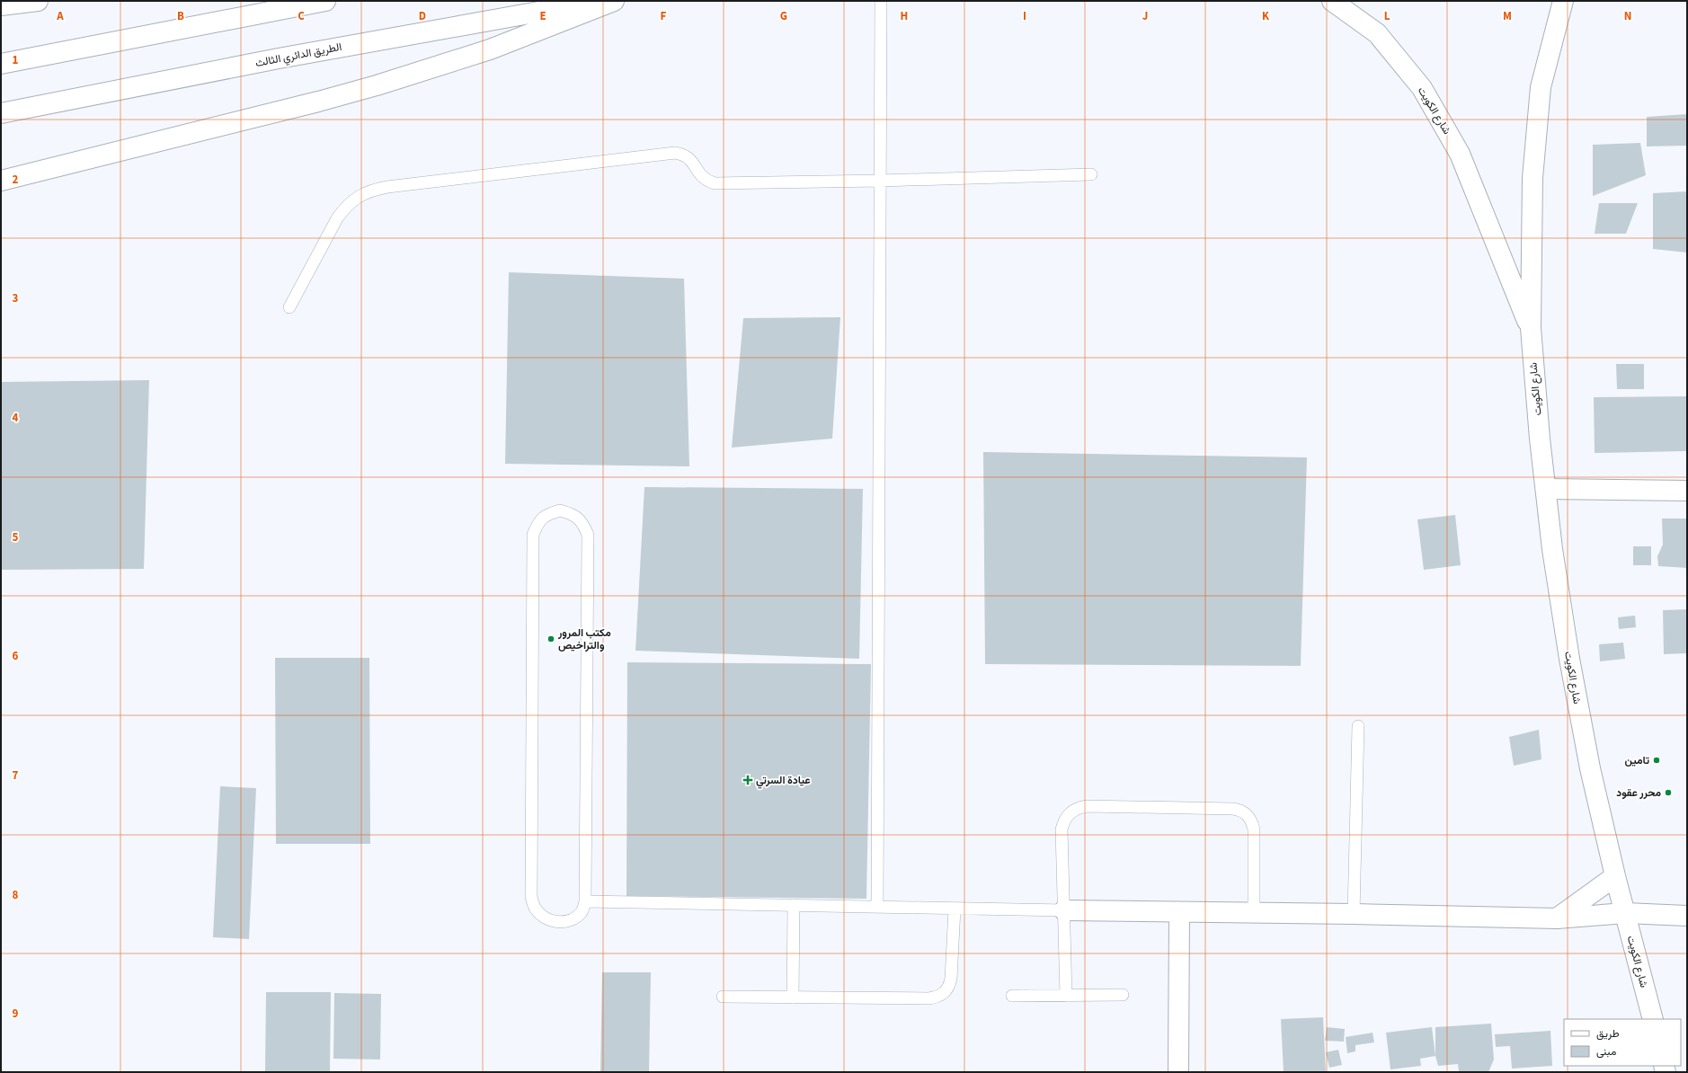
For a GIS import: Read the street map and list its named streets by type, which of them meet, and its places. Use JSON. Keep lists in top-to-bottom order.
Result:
{
  "streets": {
    "main road": ["الطريق الدائري الثالث", "شارع الكويت"]
  },
  "places": {
    "other": ["مكتب المرور والتراخيص", "تامين", "محرر عقود"],
    "health": ["عيادة السرتي"]
  },
  "legend": ["طريق", "مبنى"],
  "grid": {
    "columns": [
      "A",
      "B",
      "C",
      "D",
      "E",
      "F",
      "G",
      "H",
      "I",
      "J",
      "K",
      "L",
      "M",
      "N"
    ],
    "rows": [
      "1",
      "2",
      "3",
      "4",
      "5",
      "6",
      "7",
      "8",
      "9"
    ]
  }
}
